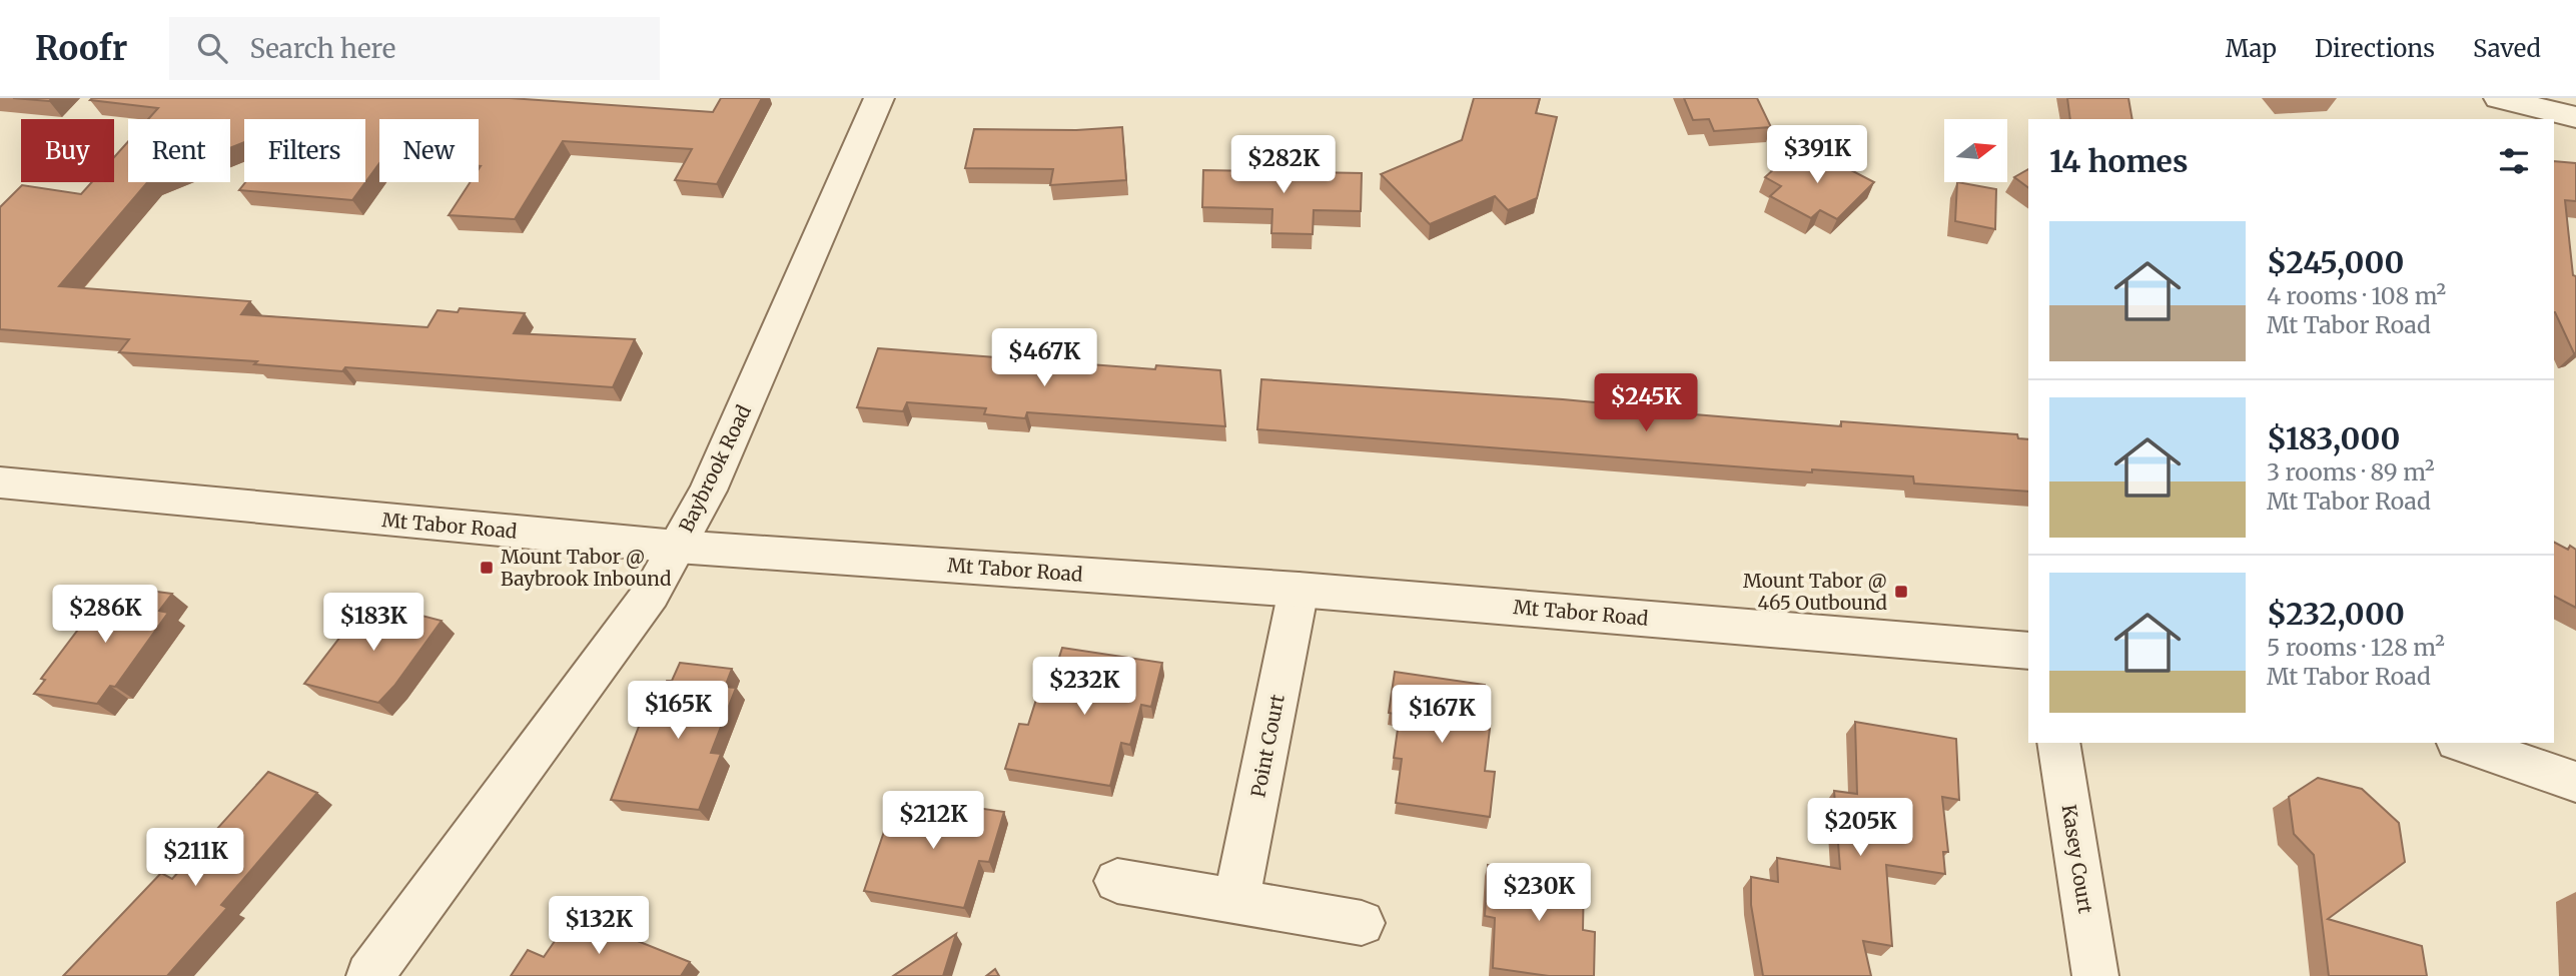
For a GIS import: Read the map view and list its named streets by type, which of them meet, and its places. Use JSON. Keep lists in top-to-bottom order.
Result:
{
  "streets": {
    "street": [
      "Baybrook Road",
      "Mt Tabor Road",
      "Point Court",
      "Kasey Court"
    ]
  },
  "crossings": [
    ["Baybrook Road", "Mt Tabor Road"],
    ["Mt Tabor Road", "Point Court"]
  ],
  "places": {
    "transit": ["Mount Tabor @ Baybrook Inbound", "Mount Tabor @ 465 Outbound"]
  },
  "north": "right",
  "page": {
    "header": "Roofr",
    "search": "Search here",
    "nav": ["Map", "Directions", "Saved"],
    "chip": [
      "Buy",
      "Rent",
      "Filters",
      "New"
    ],
    "heading": "14 homes",
    "price": [
      "$391K",
      "$282K",
      "$467K",
      "$245K",
      "$286K",
      "$183K",
      "$232K",
      "$165K",
      "$167K",
      "$212K",
      "$205K",
      "$211K",
      "$230K",
      "$132K"
    ],
    "list": [
      {
        "name": "$245,000",
        "note": "4 rooms · 108 m² · Mt Tabor Road"
      },
      {
        "name": "$183,000",
        "note": "3 rooms · 89 m² · Mt Tabor Road"
      },
      {
        "name": "$232,000",
        "note": "5 rooms · 128 m² · Mt Tabor Road"
      }
    ]
  }
}
